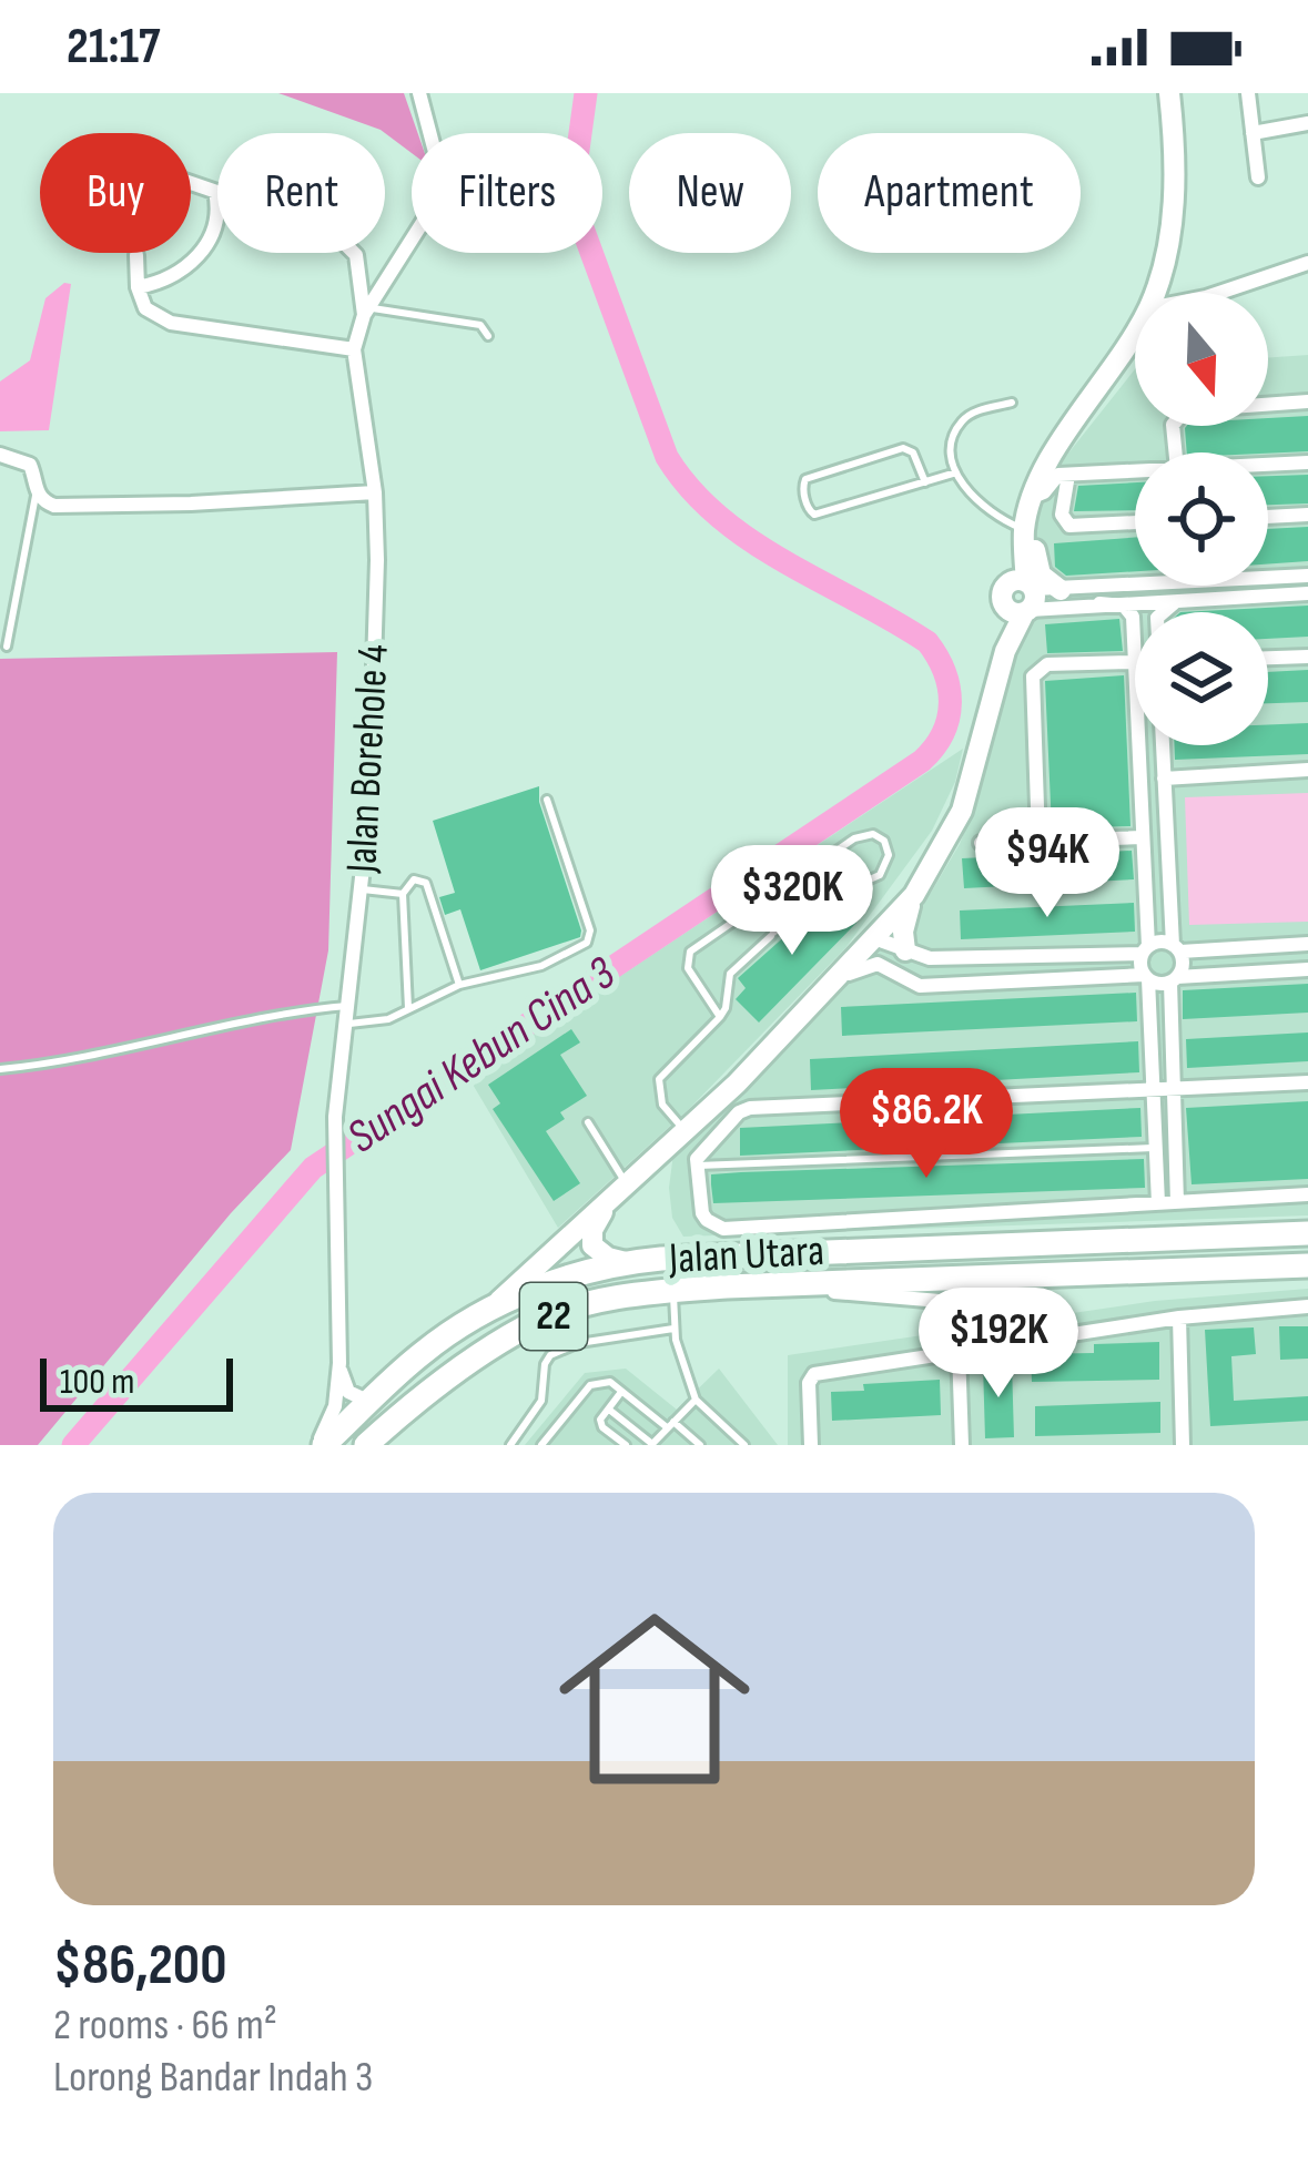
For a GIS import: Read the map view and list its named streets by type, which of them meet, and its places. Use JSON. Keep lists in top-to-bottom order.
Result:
{
  "streets": {
    "highway": ["Jalan Utara", "22"],
    "street": ["Jalan Borehole 4"]
  },
  "crossings": [
    ["Jalan Borehole 4", "Jalan Utara"]
  ],
  "water": ["Sungai Kebun Cina 3"],
  "scale_bar": "100 m",
  "north": "bottom",
  "page": {
    "status": "21:17",
    "chip": [
      "Buy",
      "Rent",
      "Filters",
      "New",
      "Apartment"
    ],
    "price": [
      "$94K",
      "$320K",
      "$86.2K",
      "$192K"
    ],
    "scale": "100 m",
    "list": [
      {
        "name": "$86,200",
        "note": "2 rooms · 66 m² · Lorong Bandar Indah 3"
      }
    ]
  }
}
